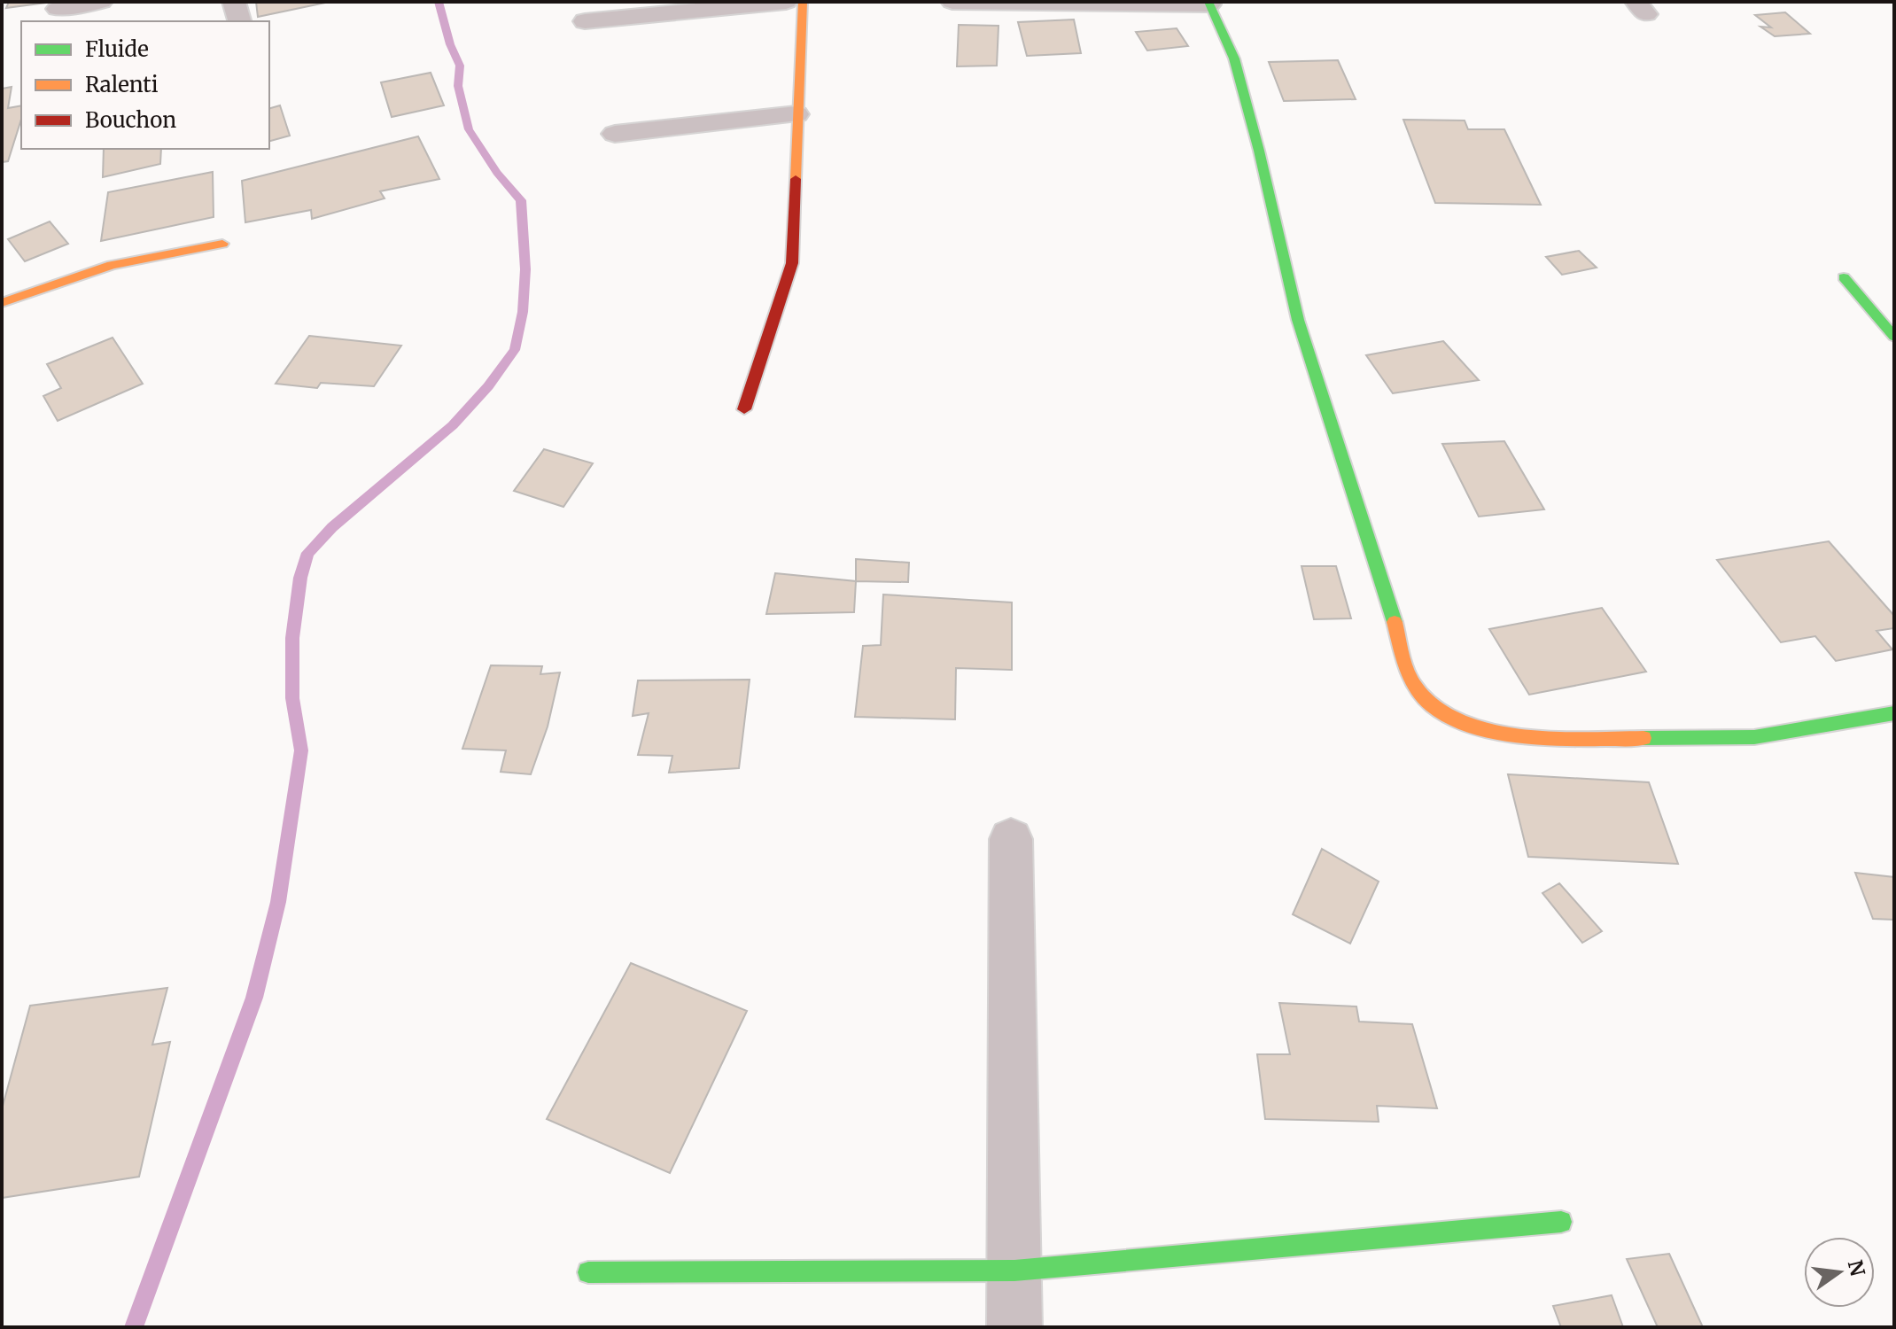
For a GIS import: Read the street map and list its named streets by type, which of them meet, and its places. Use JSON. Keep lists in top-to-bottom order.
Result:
{
  "legend": ["Fluide", "Ralenti", "Bouchon"],
  "north": "right"
}
